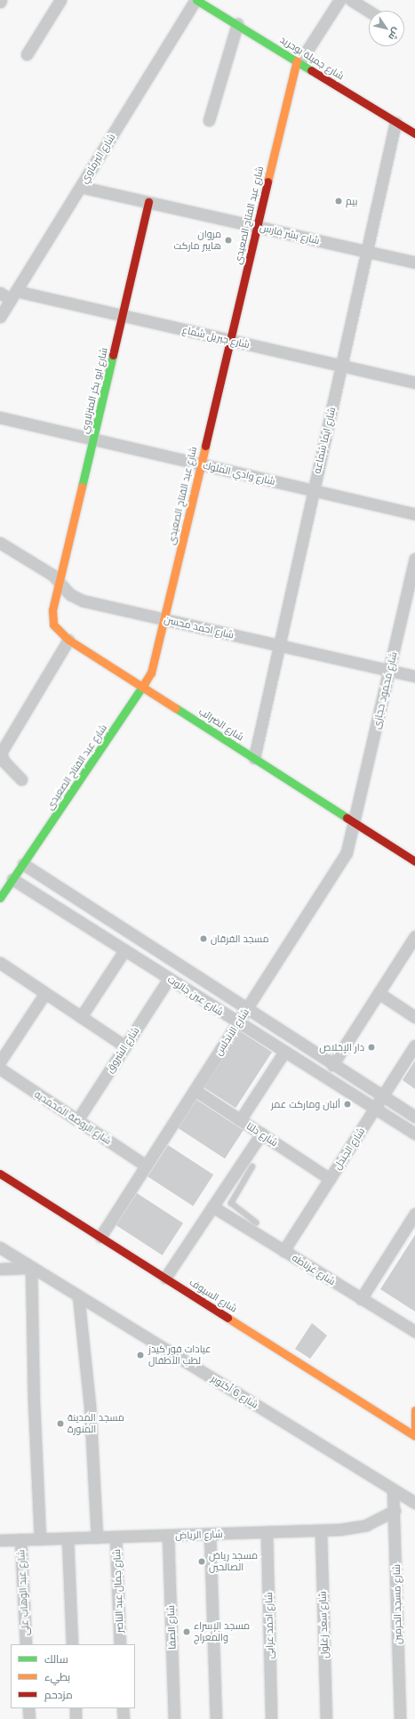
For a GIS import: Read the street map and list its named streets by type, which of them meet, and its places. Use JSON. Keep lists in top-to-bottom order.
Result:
{
  "streets": {
    "street": [
      "شارع جميلة بوحريد",
      "شارع البرماوي",
      "شارع عبد الفتاح الصعيدى",
      "شارع بشر فارس",
      "شارع جبريل شماع",
      "شارع ابو بكر المنزلاوي",
      "شارع ايما شماعه",
      "شارع وادي الملوك",
      "شارع احمد محسن",
      "شارع محمود حجازى",
      "شارع الضرائب",
      "شارع عين جالوت",
      "شارع الاندلس",
      "شارع الشروق",
      "شارع الروضة المحمديه",
      "شارع دلتا",
      "شارع الجندل",
      "شارع غرناطه",
      "شارع السيوف",
      "شارع 6 أكتوبر",
      "شارع الرياض",
      "شارع جمال عبد الناصر",
      "شارع عبد الوهاب على",
      "شارع مسجد الحرمين",
      "شارع سعد زغلول",
      "شارع احمد عرابى",
      "شارع الصفا"
    ]
  },
  "crossings": [
    ["شارع جميلة بوحريد", "شارع البرماوي"],
    ["شارع جميلة بوحريد", "شارع عبد الفتاح الصعيدى"],
    ["شارع جميلة بوحريد", "شارع ايما شماعه"],
    ["شارع البرماوي", "شارع بشر فارس"],
    ["شارع البرماوي", "شارع جبريل شماع"],
    ["شارع عبد الفتاح الصعيدى", "شارع بشر فارس"],
    ["شارع عبد الفتاح الصعيدى", "شارع جبريل شماع"],
    ["شارع عبد الفتاح الصعيدى", "شارع وادي الملوك"],
    ["شارع عبد الفتاح الصعيدى", "شارع احمد محسن"],
    ["شارع عبد الفتاح الصعيدى", "شارع الضرائب"],
    ["شارع عبد الفتاح الصعيدى", "شارع عين جالوت"],
    ["شارع بشر فارس", "شارع ابو بكر المنزلاوي"],
    ["شارع بشر فارس", "شارع ايما شماعه"],
    ["شارع جبريل شماع", "شارع ابو بكر المنزلاوي"],
    ["شارع جبريل شماع", "شارع ايما شماعه"],
    ["شارع ابو بكر المنزلاوي", "شارع وادي الملوك"],
    ["شارع ابو بكر المنزلاوي", "شارع احمد محسن"],
    ["شارع ابو بكر المنزلاوي", "شارع الضرائب"],
    ["شارع ايما شماعه", "شارع وادي الملوك"],
    ["شارع ايما شماعه", "شارع احمد محسن"],
    ["شارع ايما شماعه", "شارع الضرائب"],
    ["شارع احمد محسن", "شارع محمود حجازى"],
    ["شارع احمد محسن", "شارع الضرائب"],
    ["شارع محمود حجازى", "شارع الضرائب"],
    ["شارع محمود حجازى", "شارع الاندلس"],
    ["شارع الضرائب", "شارع الاندلس"],
    ["شارع عين جالوت", "شارع الاندلس"],
    ["شارع عين جالوت", "شارع الشروق"],
    ["شارع عين جالوت", "شارع الجندل"],
    ["شارع الاندلس", "شارع الروضة المحمديه"],
    ["شارع الاندلس", "شارع دلتا"],
    ["شارع الاندلس", "شارع السيوف"],
    ["شارع الشروق", "شارع الروضة المحمديه"],
    ["شارع دلتا", "شارع الجندل"],
    ["شارع الجندل", "شارع غرناطه"],
    ["شارع 6 أكتوبر", "شارع مسجد الحرمين"],
    ["شارع الرياض", "شارع جمال عبد الناصر"],
    ["شارع الرياض", "شارع عبد الوهاب على"],
    ["شارع الرياض", "شارع مسجد الحرمين"],
    ["شارع الرياض", "شارع سعد زغلول"],
    ["شارع الرياض", "شارع احمد عرابى"],
    ["شارع الرياض", "شارع الصفا"]
  ],
  "places": [
    "بيم",
    "مروان هايبر ماركت",
    "مسجد الفرقان",
    "دار الإخلاص",
    "ألبان وماركت عمر",
    "عيادات فور كيدز لطب الأطفال",
    "مسجد المدينة المنورة",
    "مسجد رياض الصالحين",
    "مسجد الإسراء والمعراج"
  ],
  "legend": ["سالك", "بطيء", "مزدحم"],
  "north": "bottom right"
}
